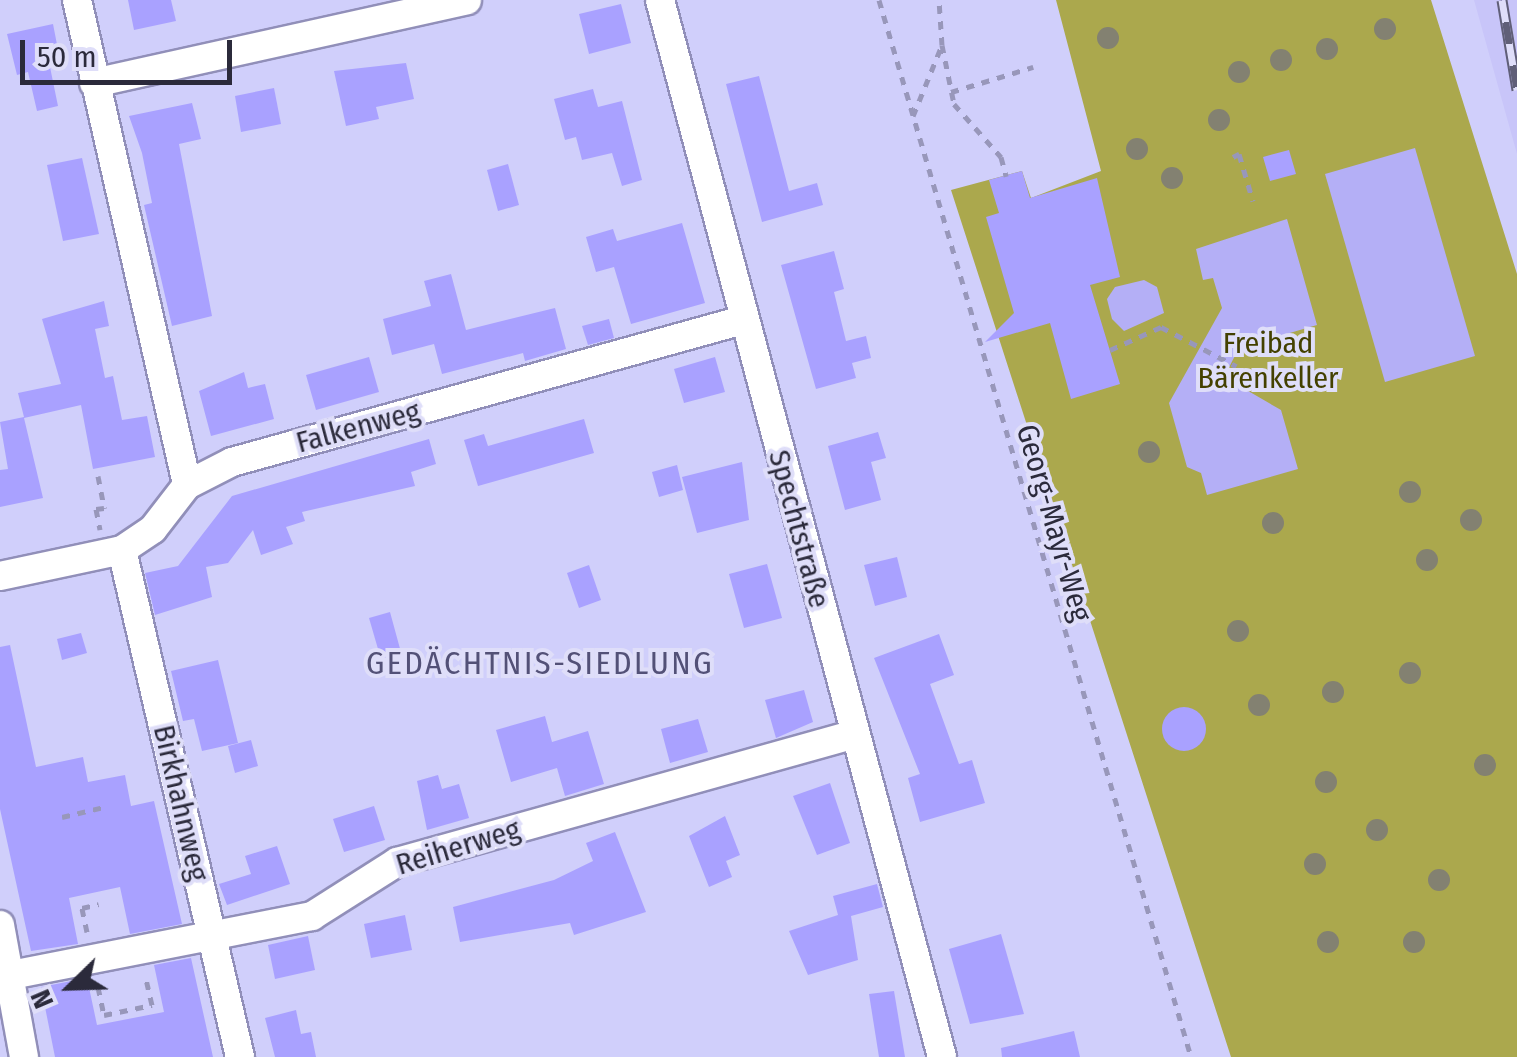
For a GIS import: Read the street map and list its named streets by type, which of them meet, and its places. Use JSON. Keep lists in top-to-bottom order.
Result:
{
  "streets": {
    "street": [
      "Falkenweg",
      "Spechtstraße",
      "Birkhahnweg",
      "Reiherweg"
    ],
    "path": ["Georg-Mayr-Weg"]
  },
  "crossings": [
    ["Falkenweg", "Spechtstraße"],
    ["Falkenweg", "Birkhahnweg"],
    ["Spechtstraße", "Reiherweg"],
    ["Birkhahnweg", "Reiherweg"]
  ],
  "districts": ["GEDÄCHTNIS-SIEDLUNG"],
  "parks": ["Freibad Bärenkeller"],
  "scale_bar": "50 m",
  "north": "bottom left"
}
